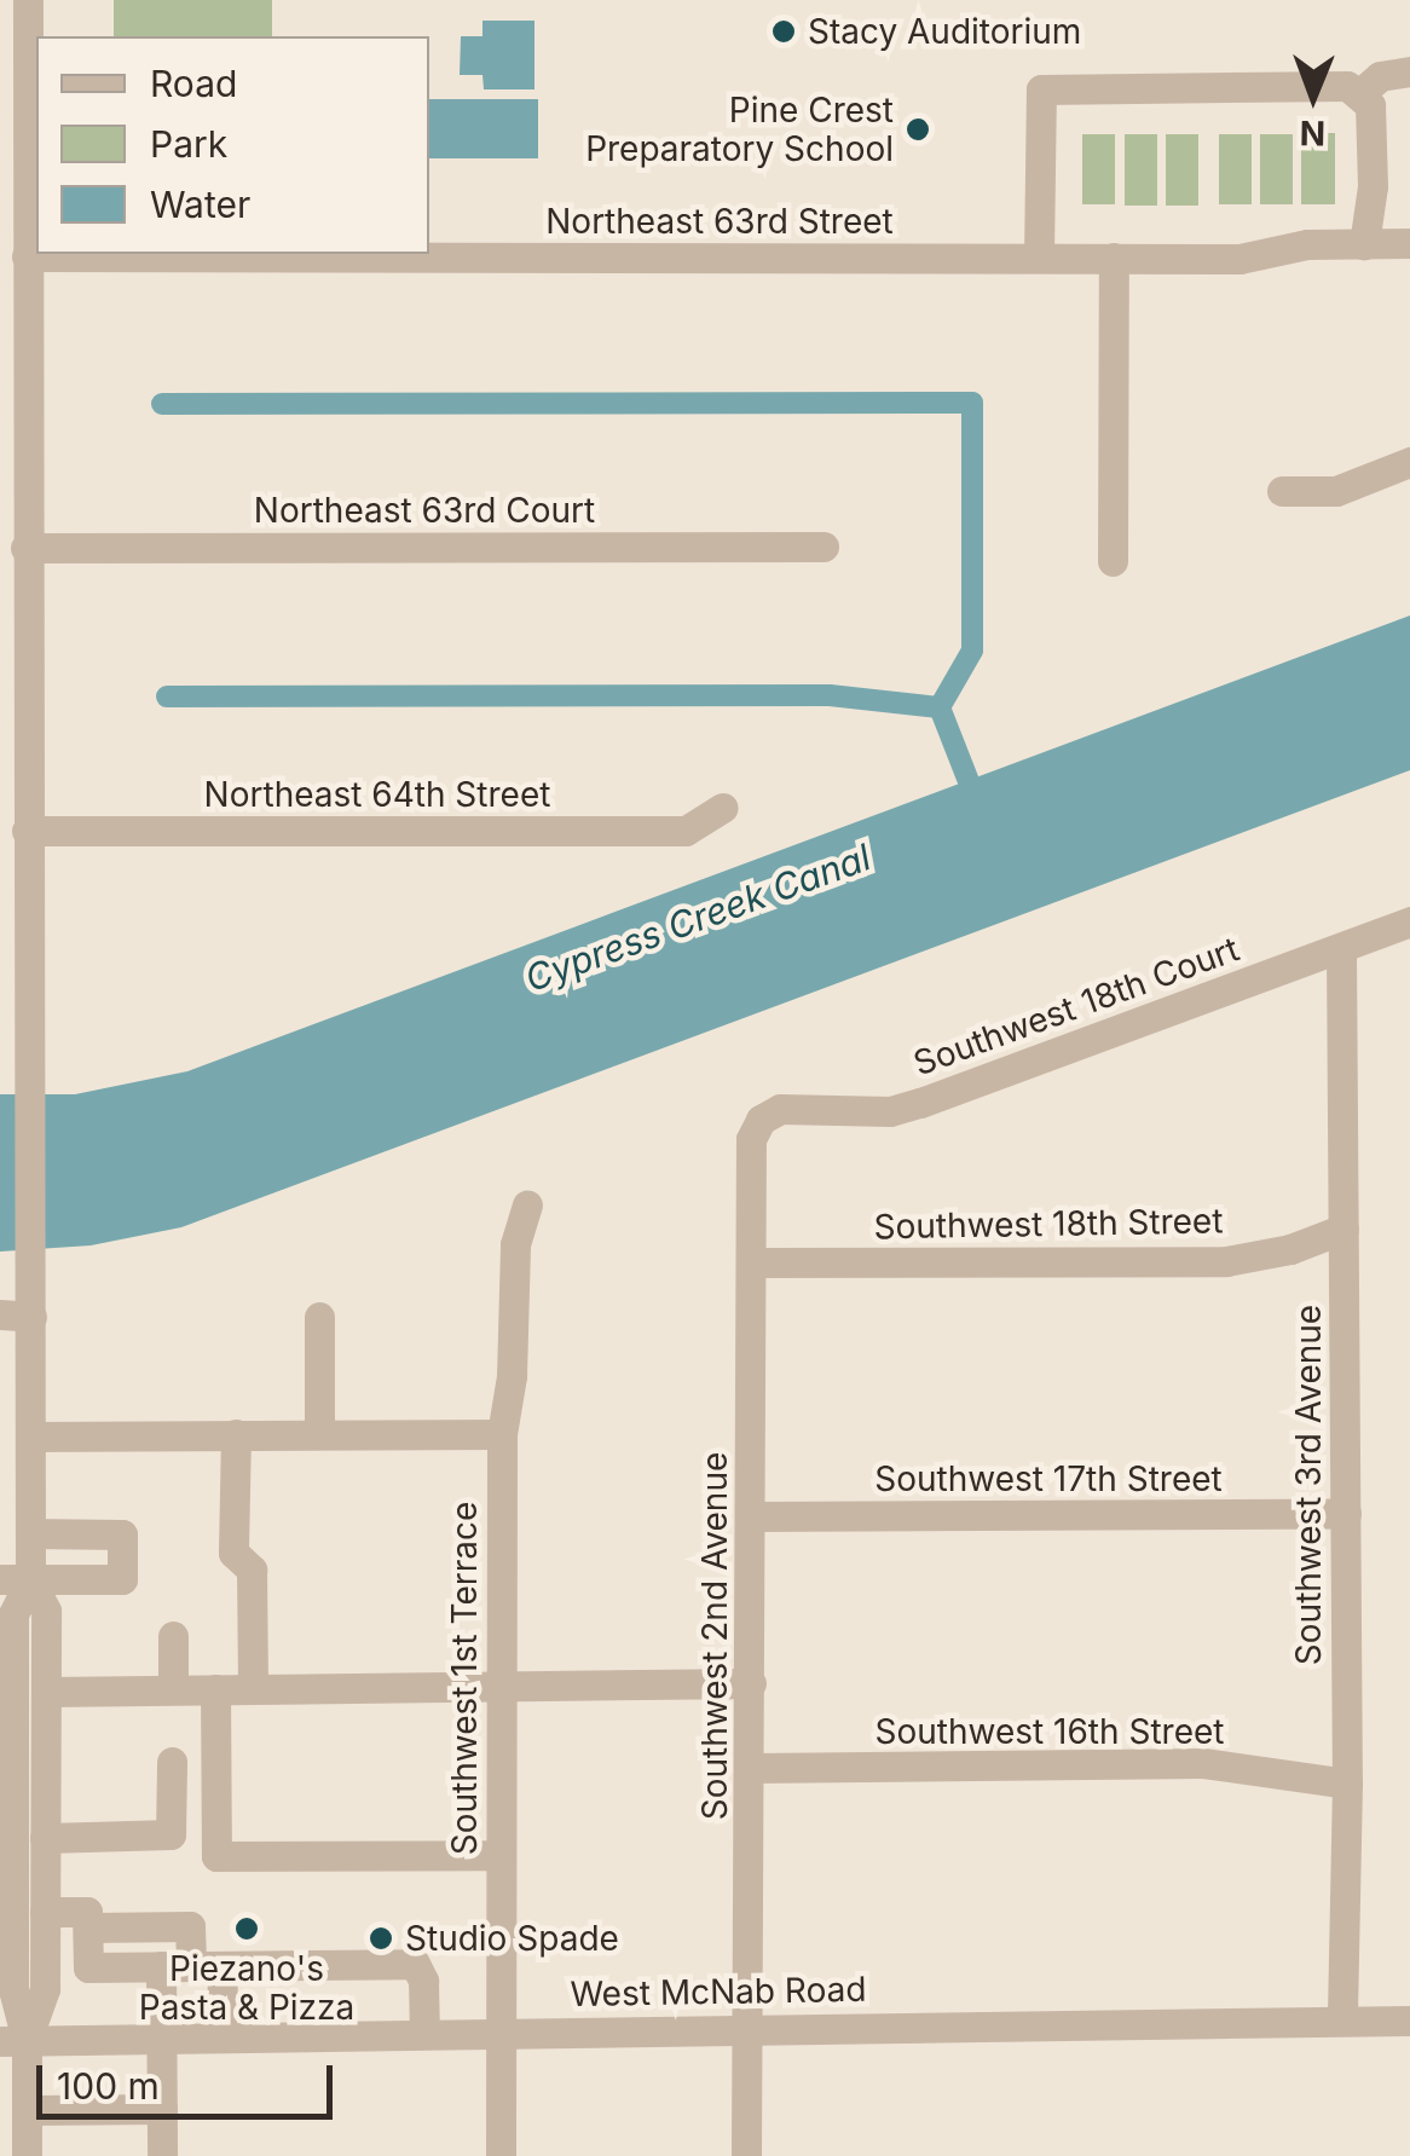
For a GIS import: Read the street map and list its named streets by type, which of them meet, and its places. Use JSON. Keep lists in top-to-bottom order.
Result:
{
  "streets": {
    "street": [
      "Northeast 63rd Street",
      "Northeast 63rd Court",
      "Northeast 64th Street",
      "Southwest 18th Court",
      "Southwest 18th Street",
      "Southwest 17th Street",
      "Southwest 3rd Avenue",
      "Southwest 2nd Avenue",
      "Southwest 1st Terrace",
      "Southwest 16th Street",
      "West McNab Road"
    ]
  },
  "crossings": [
    ["Southwest 18th Court", "Southwest 3rd Avenue"],
    ["Southwest 18th Court", "Southwest 2nd Avenue"],
    ["Southwest 18th Street", "Southwest 3rd Avenue"],
    ["Southwest 18th Street", "Southwest 2nd Avenue"],
    ["Southwest 17th Street", "Southwest 3rd Avenue"],
    ["Southwest 17th Street", "Southwest 2nd Avenue"],
    ["Southwest 3rd Avenue", "Southwest 16th Street"],
    ["Southwest 3rd Avenue", "West McNab Road"],
    ["Southwest 2nd Avenue", "Southwest 16th Street"],
    ["Southwest 2nd Avenue", "West McNab Road"],
    ["Southwest 1st Terrace", "West McNab Road"]
  ],
  "water": ["Cypress Creek Canal"],
  "places": [
    "Stacy Auditorium",
    "Pine Crest Preparatory School",
    "Piezano's Pasta & Pizza",
    "Studio Spade"
  ],
  "legend": ["Road", "Park", "Water"],
  "scale_bar": "100 m",
  "north": "bottom"
}
